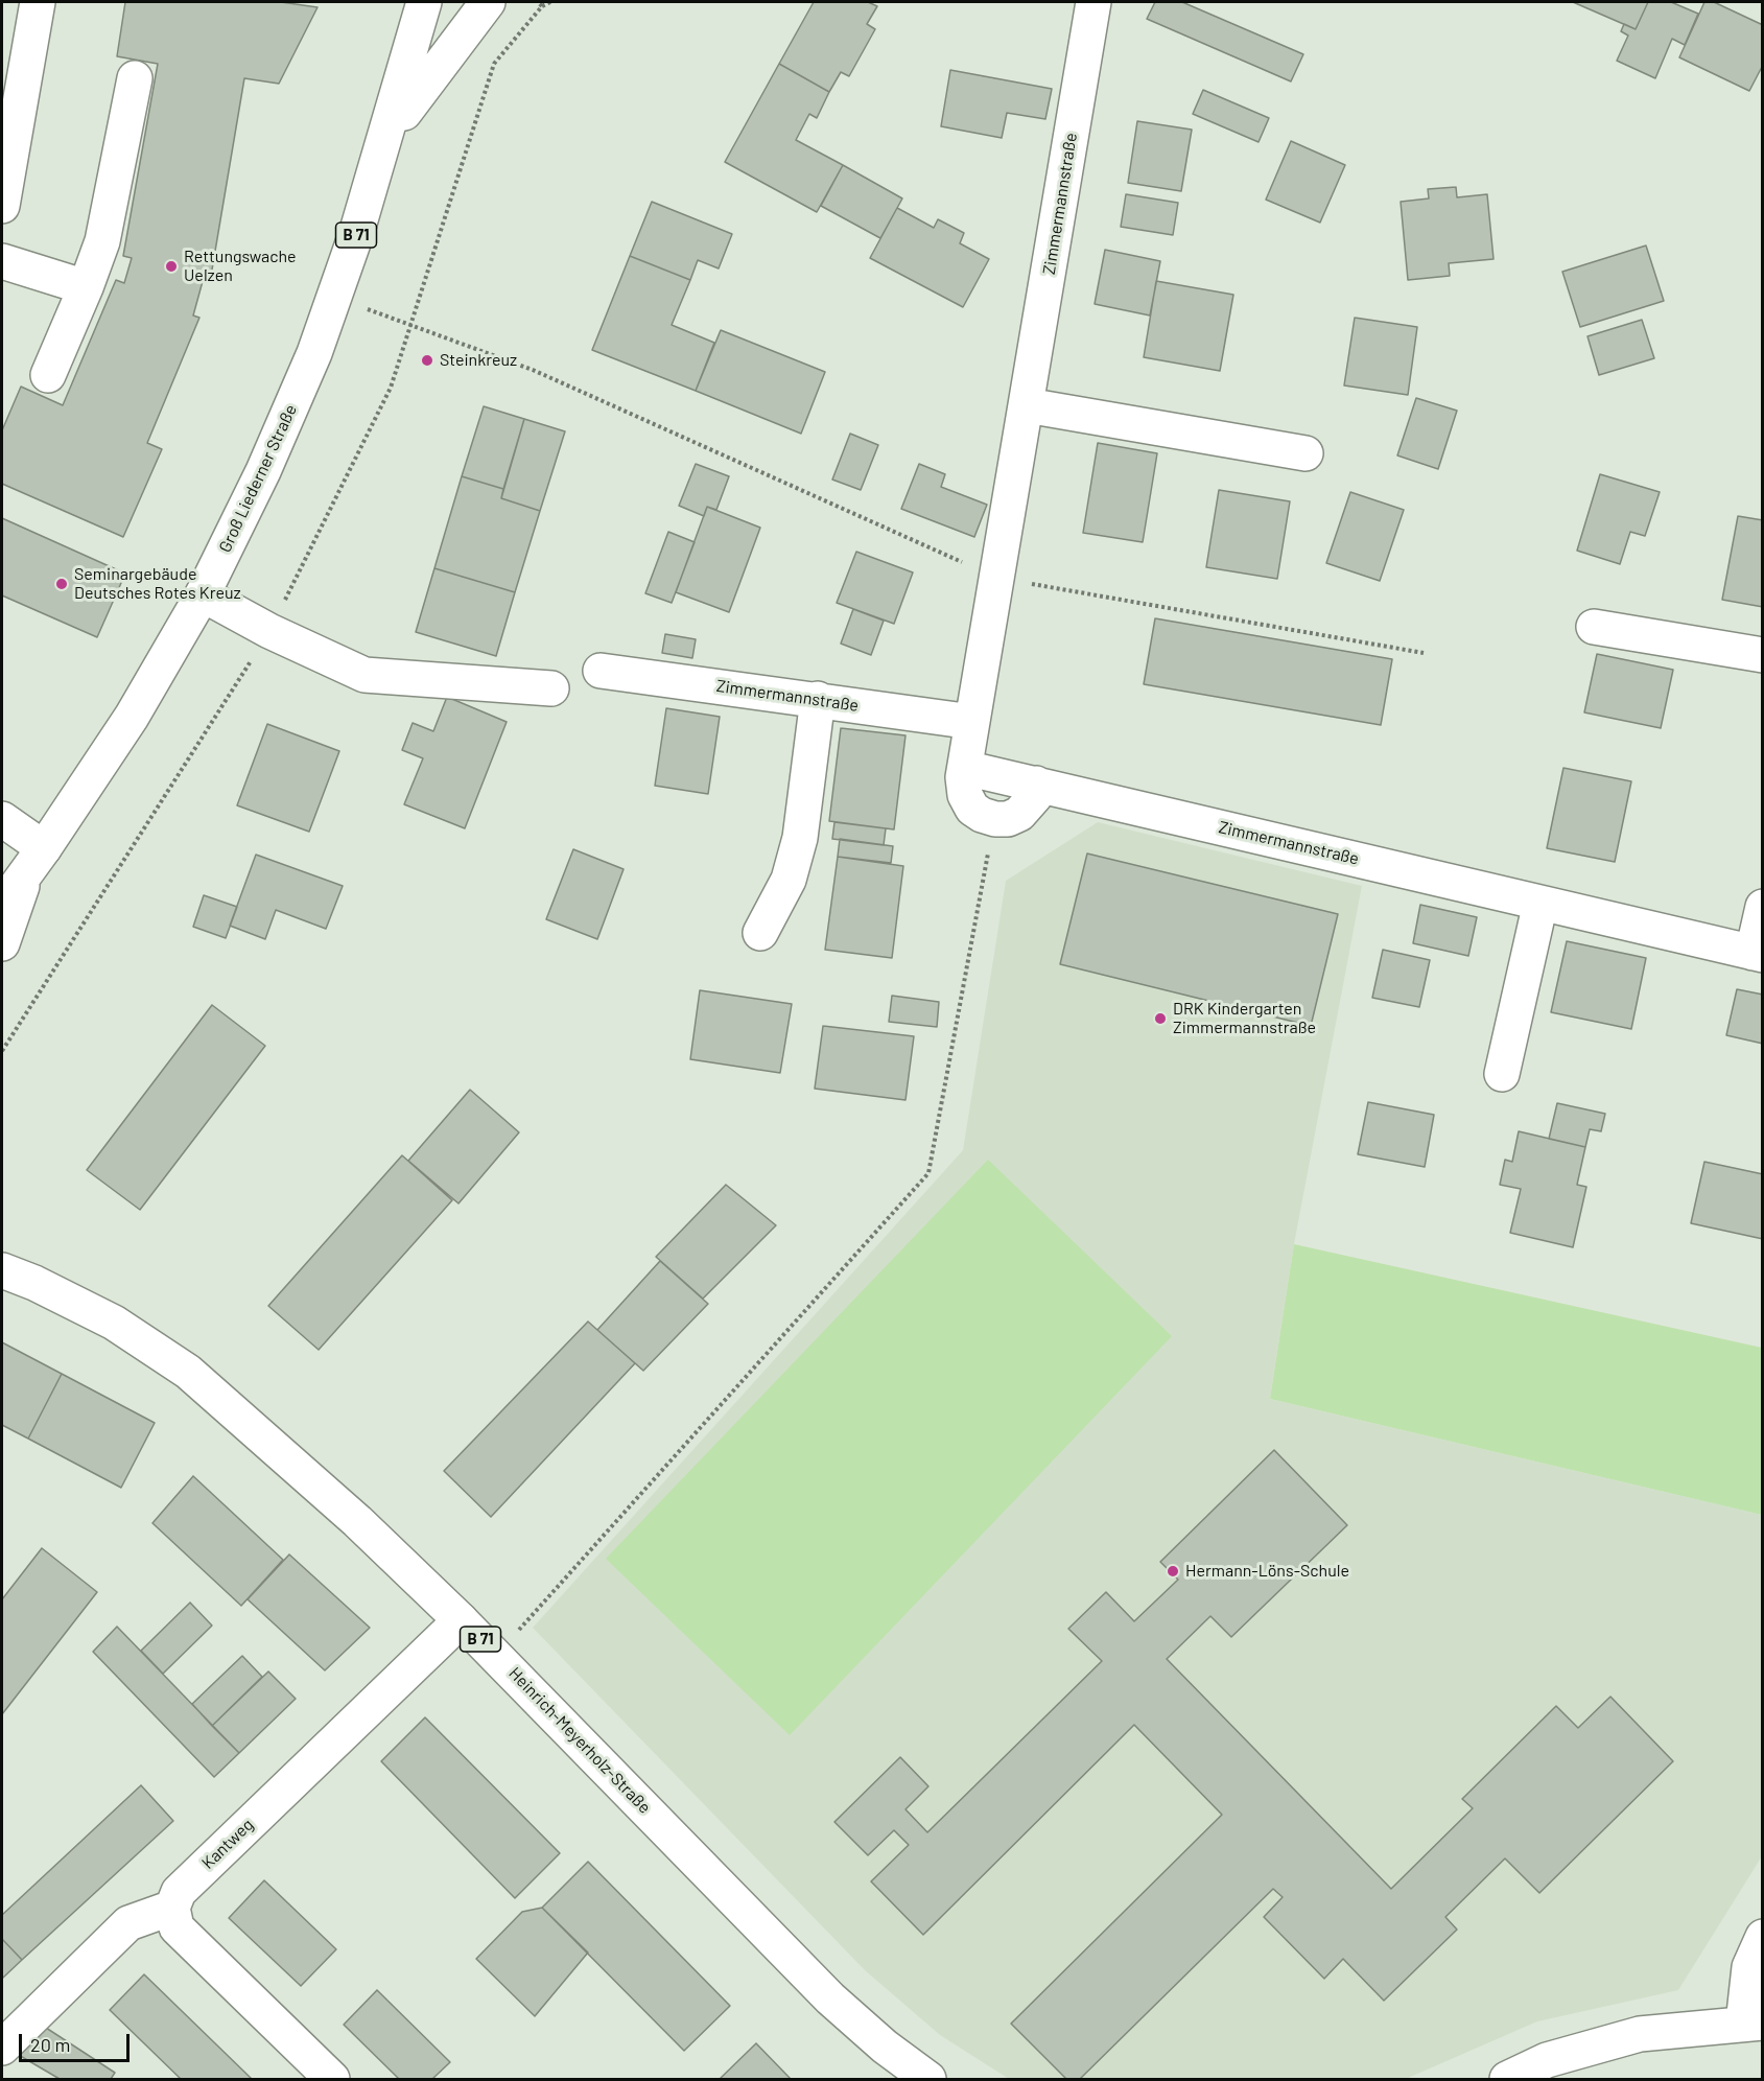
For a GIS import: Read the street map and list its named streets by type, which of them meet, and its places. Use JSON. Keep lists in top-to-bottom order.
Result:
{
  "streets": {
    "street": [
      "Zimmermannstraße",
      "B 71",
      "Groß Liederner Straße",
      "Heinrich-Meyerholz-Straße",
      "Kantweg"
    ]
  },
  "crossings": [
    ["Heinrich-Meyerholz-Straße", "Kantweg"]
  ],
  "places": [
    "Rettungswache Uelzen",
    "Steinkreuz",
    "Seminargebäude Deutsches Rotes Kreuz",
    "DRK Kindergarten Zimmermannstraße",
    "Hermann-Löns-Schule"
  ],
  "scale_bar": "20 m"
}
